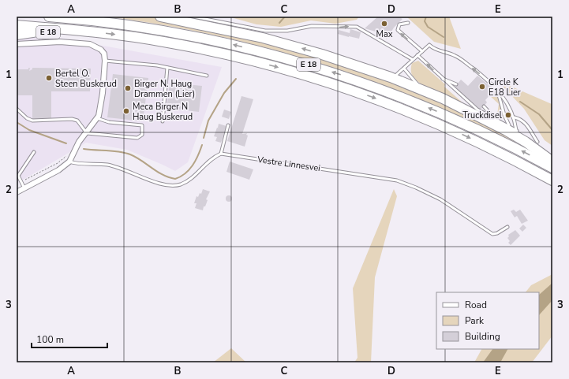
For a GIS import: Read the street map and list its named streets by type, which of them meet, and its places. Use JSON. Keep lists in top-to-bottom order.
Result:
{
  "streets": {
    "highway": ["E 18"],
    "lane": ["Vestre Linnesvei"]
  },
  "places": [
    "Max",
    "Bertel O. Steen Buskerud",
    "Circle K E18 Lier",
    "Birger N. Haug Drammen (Lier)",
    "Meca Birger N Haug Buskerud",
    "Truckdisel"
  ],
  "legend": ["Road", "Park", "Building"],
  "scale_bar": "100 m",
  "grid": {
    "columns": [
      "A",
      "B",
      "C",
      "D",
      "E"
    ],
    "rows": ["1", "2", "3"]
  }
}
